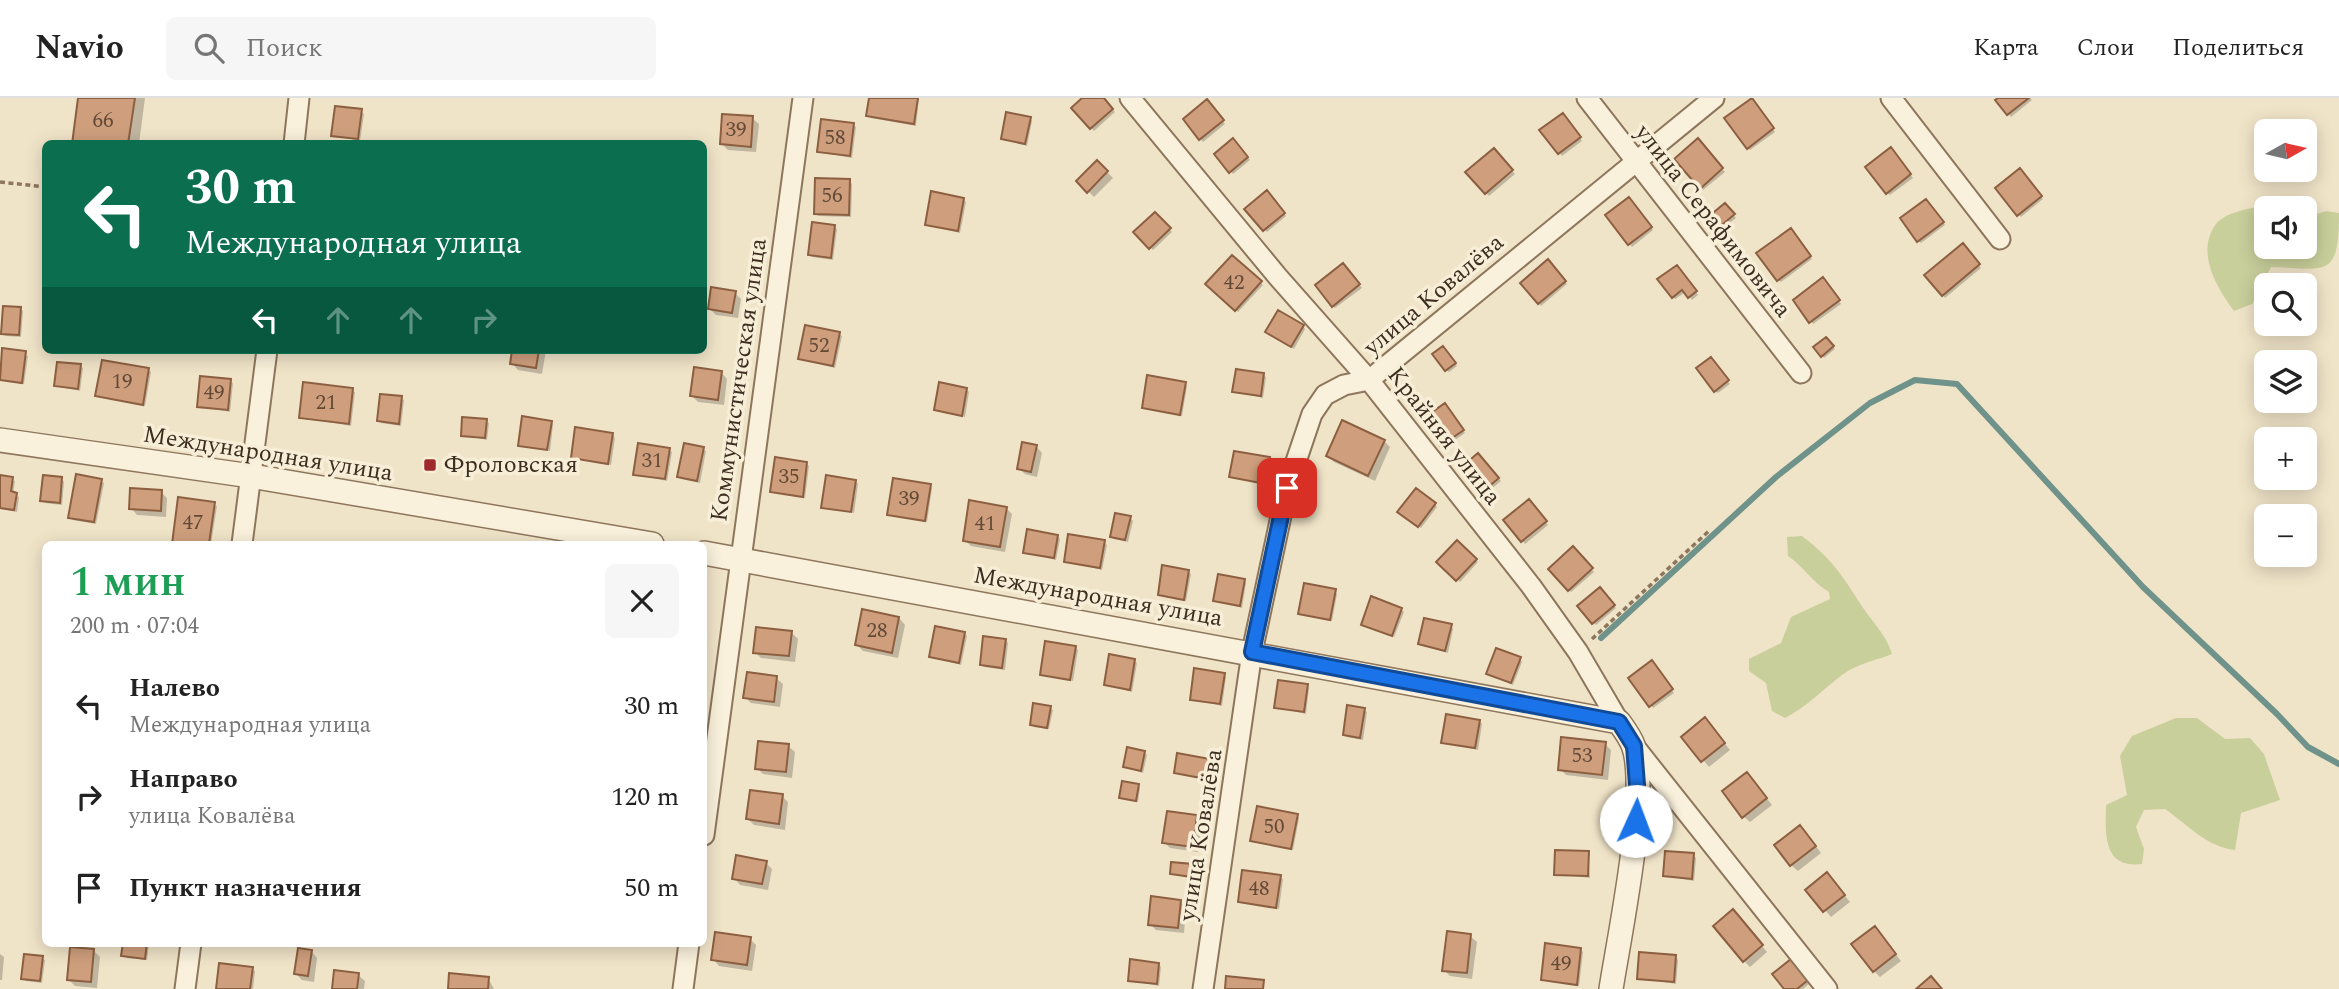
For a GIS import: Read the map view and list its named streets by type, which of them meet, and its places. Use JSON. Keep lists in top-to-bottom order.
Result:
{
  "streets": {
    "street": [
      "улица Серафимовича",
      "улица Ковалёва",
      "Коммунистическая улица",
      "Крайняя улица",
      "Международная улица"
    ]
  },
  "crossings": [
    ["улица Серафимовича", "улица Ковалёва"],
    ["улица Ковалёва", "Крайняя улица"],
    ["улица Ковалёва", "Международная улица"],
    ["Коммунистическая улица", "Международная улица"],
    ["Крайняя улица", "Международная улица"]
  ],
  "places": {
    "transit": ["Фроловская"]
  },
  "house_numbers": [
    "66",
    "39",
    "58",
    "56",
    "42",
    "52",
    "19",
    "49",
    "21",
    "31",
    "35",
    "39",
    "47",
    "41",
    "28",
    "53",
    "50",
    "48",
    "49"
  ],
  "north": "right",
  "page": {
    "header": "Navio",
    "search": "Поиск",
    "nav": ["Карта", "Слои", "Поделиться"],
    "map_buttons": ["+", "−"],
    "turn": ["30 m", "Международная улица"],
    "heading": ["1 мин", "200 m · 07:04"],
    "list": [
      {
        "name": "Налево",
        "note": "Международная улица",
        "value": "30 m"
      },
      {
        "name": "Направо",
        "note": "улица Ковалёва",
        "value": "120 m"
      },
      {
        "name": "Пункт назначения",
        "value": "50 m"
      }
    ]
  }
}
